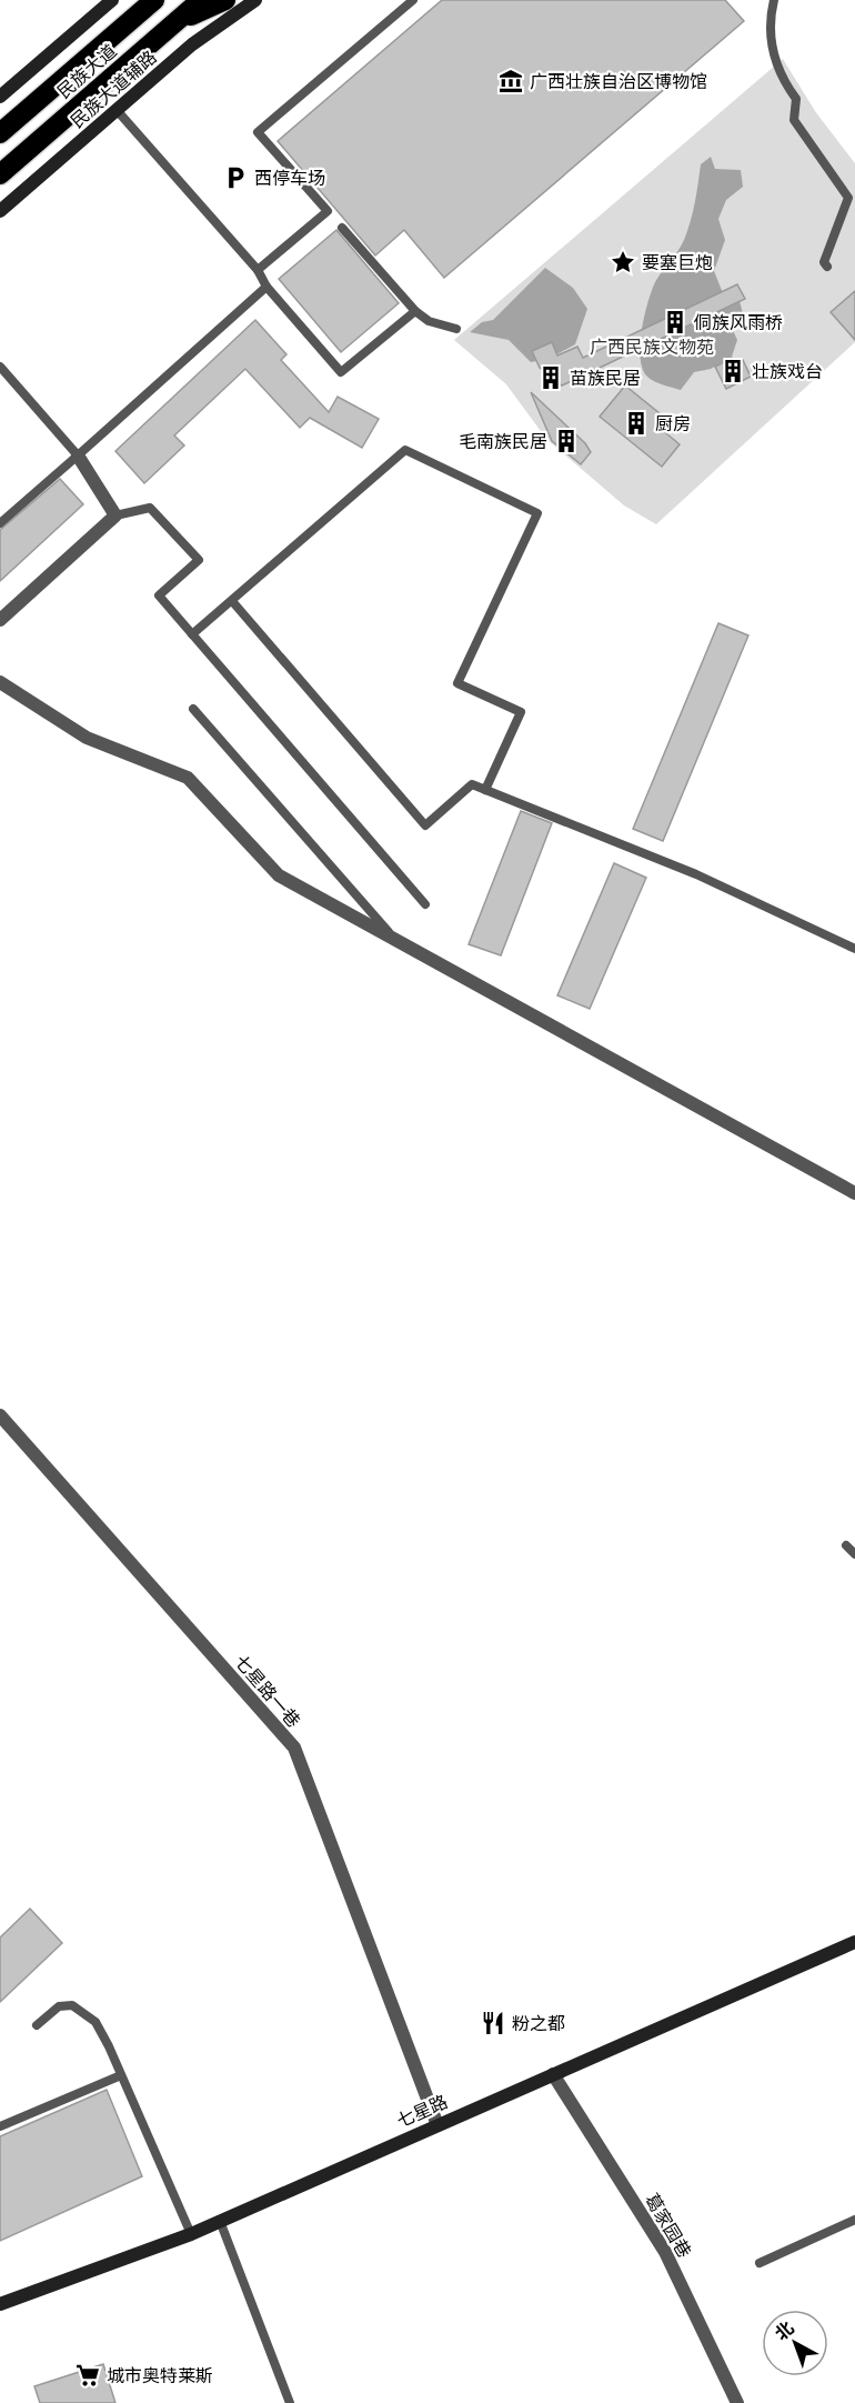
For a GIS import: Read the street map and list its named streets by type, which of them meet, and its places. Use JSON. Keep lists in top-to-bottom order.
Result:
{
  "streets": {
    "highway": ["民族大道"],
    "main road": ["民族大道辅路", "七星路"],
    "street": ["七星路一巷", "葛家园巷"]
  },
  "crossings": [
    ["七星路一巷", "七星路"],
    ["七星路", "葛家园巷"]
  ],
  "parks": ["广西民族文物苑"],
  "places": {
    "museum": ["广西壮族自治区博物馆"],
    "parking": ["西停车场"],
    "place": ["要塞巨炮"],
    "building": [
      "侗族风雨桥",
      "壮族戏台",
      "苗族民居",
      "厨房",
      "毛南族民居"
    ],
    "restaurant": ["粉之都"],
    "supermarket": ["城市奥特莱斯"]
  },
  "north": "top left"
}
